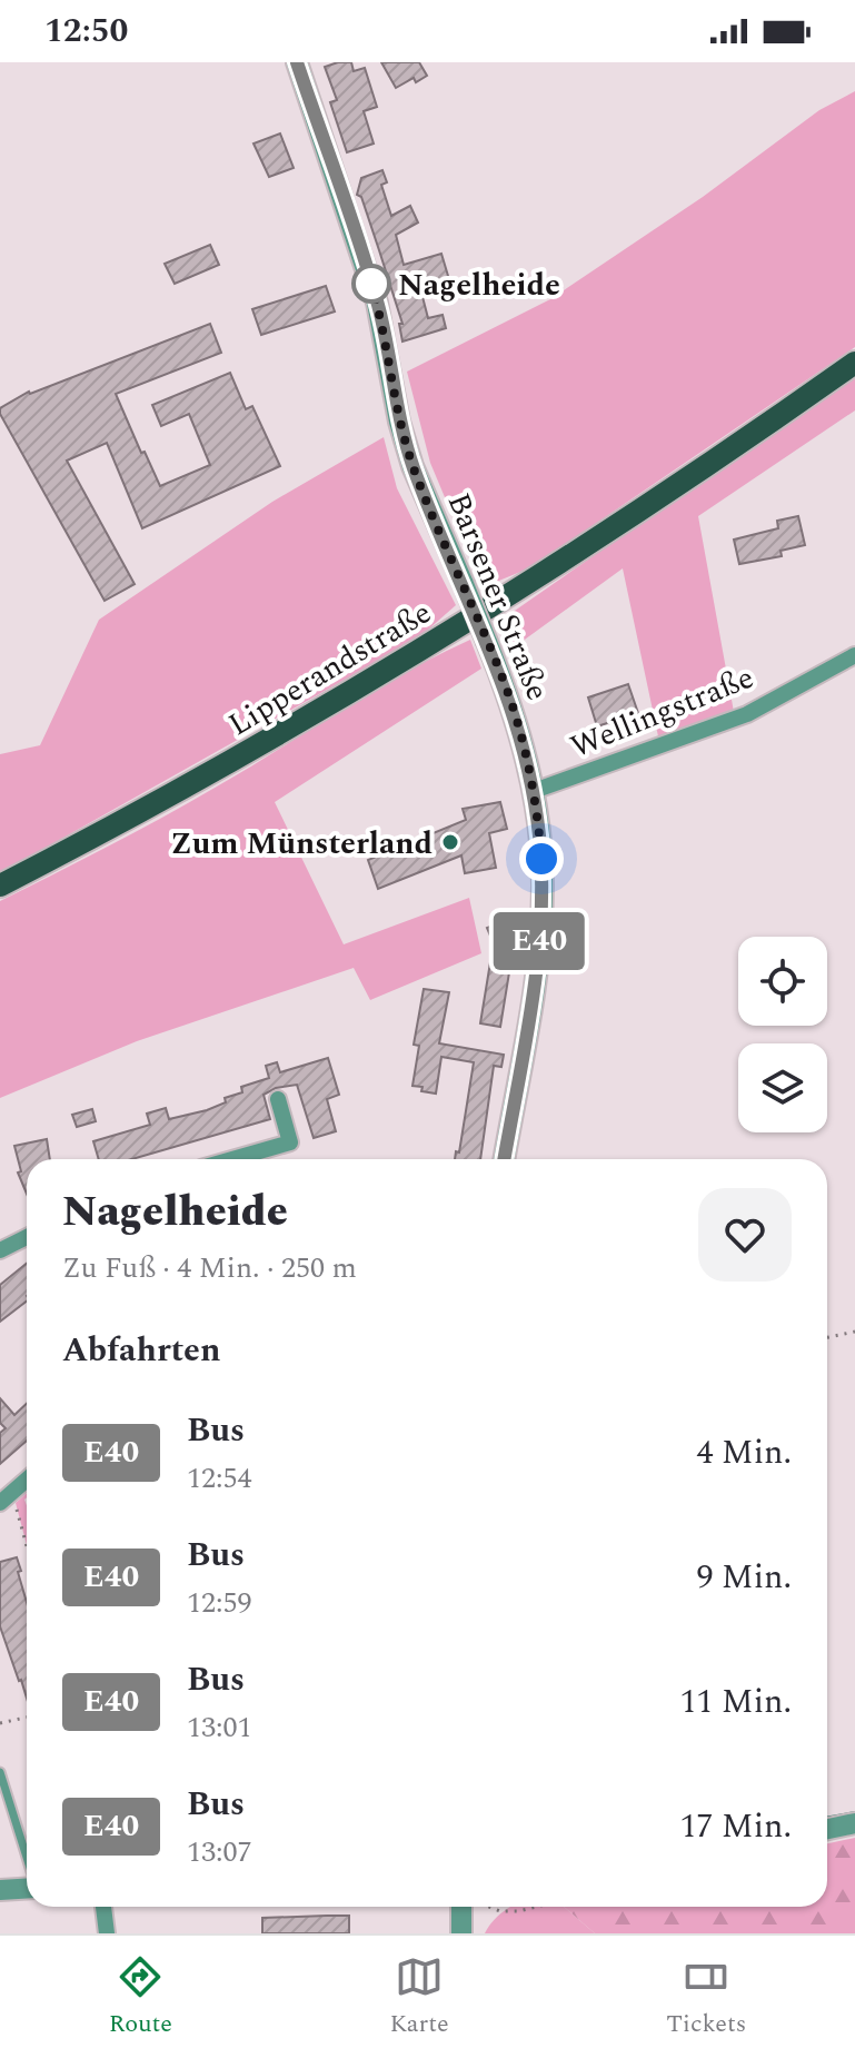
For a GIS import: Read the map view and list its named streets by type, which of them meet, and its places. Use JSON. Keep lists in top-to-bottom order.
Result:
{
  "streets": {
    "main road": ["Lipperandstraße"],
    "street": ["Barsener Straße", "Wellingstraße"]
  },
  "crossings": [
    ["Barsener Straße", "Wellingstraße"]
  ],
  "places": ["Nagelheide", "Zum Münsterland"],
  "lines": ["bus line E40"],
  "page": {
    "status": "12:50",
    "on_map": "E40",
    "heading": [
      ["Nagelheide", "Zu Fuß · 4 Min. · 250 m"],
      "Abfahrten"
    ],
    "list": [
      {
        "mark": "E40",
        "name": "Bus",
        "note": "12:54",
        "value": "4 Min."
      },
      {
        "mark": "E40",
        "name": "Bus",
        "note": "12:59",
        "value": "9 Min."
      },
      {
        "mark": "E40",
        "name": "Bus",
        "note": "13:01",
        "value": "11 Min."
      },
      {
        "mark": "E40",
        "name": "Bus",
        "note": "13:07",
        "value": "17 Min."
      }
    ],
    "tabs": ["Route", "Karte", "Tickets"]
  }
}
